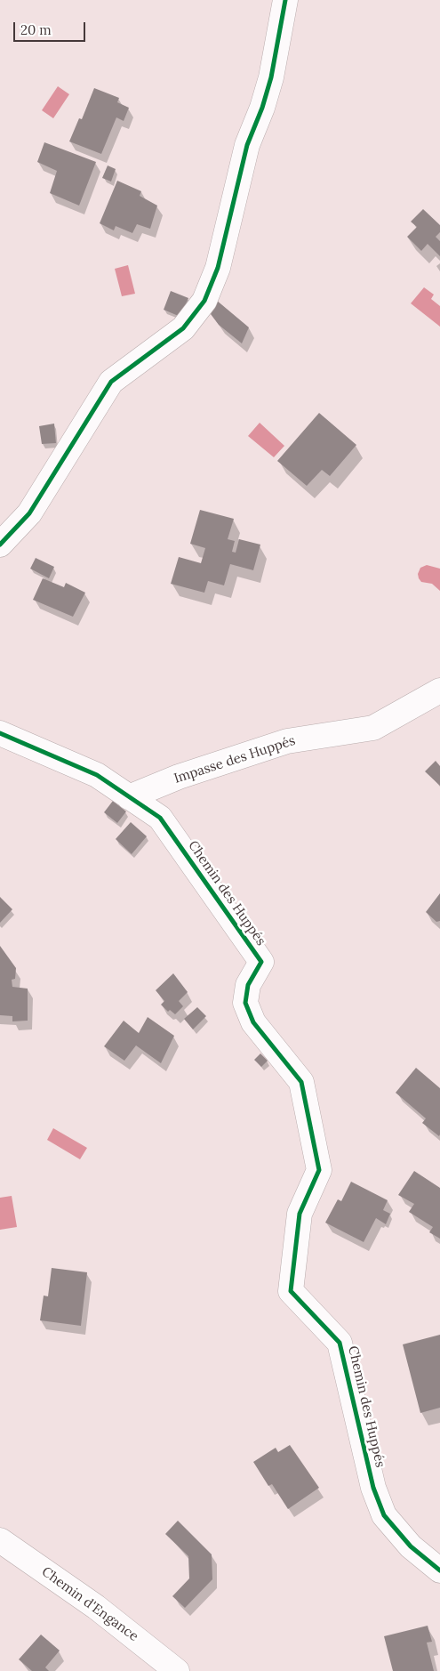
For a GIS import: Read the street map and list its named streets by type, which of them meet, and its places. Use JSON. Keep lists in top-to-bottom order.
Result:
{
  "streets": {
    "street": ["Impasse des Huppés", "Chemin des Huppés", "Chemin d'Engance"]
  },
  "crossings": [
    ["Impasse des Huppés", "Chemin des Huppés"]
  ],
  "scale_bar": "20 m"
}
